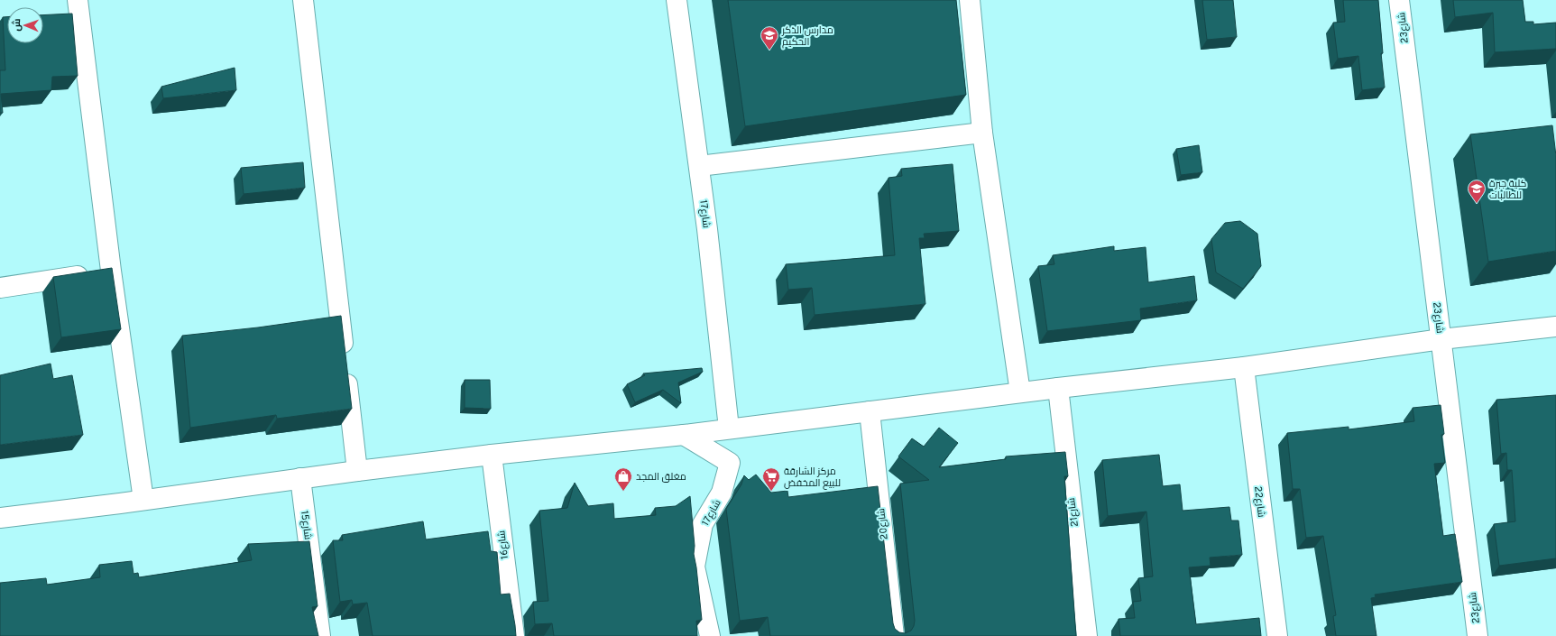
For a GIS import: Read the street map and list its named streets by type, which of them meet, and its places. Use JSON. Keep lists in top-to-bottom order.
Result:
{
  "streets": {
    "street": [
      "شارع23",
      "شارع17",
      "شارع22",
      "شارع21",
      "شارع20",
      "شارع15",
      "شارع16"
    ]
  },
  "places": {
    "school or university": ["مدارس الذكر الحكيم", "كلية جبرة للطالبات"],
    "shop": ["مغلق المجد"],
    "supermarket": ["مركز الشارقة للبيع المخفض"]
  },
  "north": "left"
}
